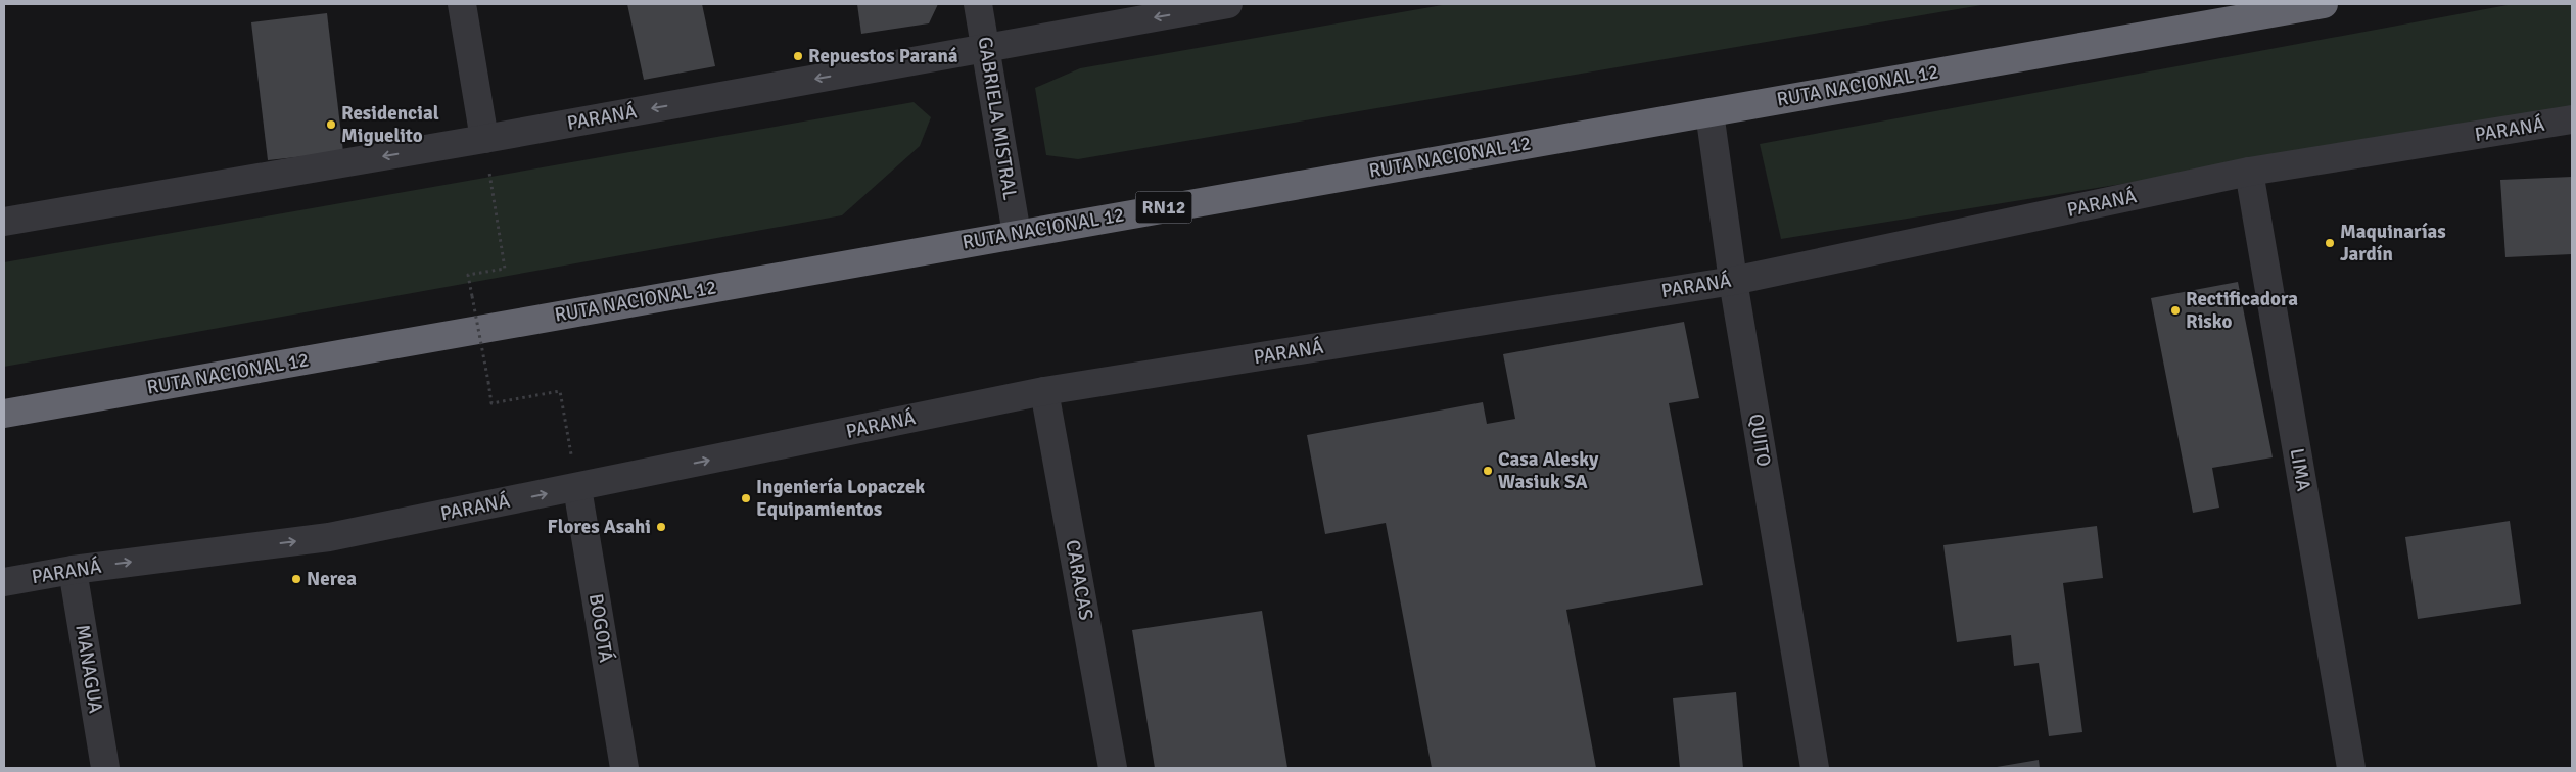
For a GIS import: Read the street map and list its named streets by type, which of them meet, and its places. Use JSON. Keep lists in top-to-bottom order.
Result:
{
  "streets": {
    "highway": ["RUTA NACIONAL 12", "RN12"],
    "street": [
      "PARANÁ",
      "GABRIELA MISTRAL",
      "QUITO",
      "LIMA",
      "CARACAS",
      "BOGOTÁ",
      "MANAGUA"
    ]
  },
  "crossings": [
    ["RUTA NACIONAL 12", "GABRIELA MISTRAL"],
    ["RUTA NACIONAL 12", "QUITO"],
    ["PARANÁ", "GABRIELA MISTRAL"],
    ["PARANÁ", "QUITO"],
    ["PARANÁ", "LIMA"],
    ["PARANÁ", "CARACAS"],
    ["PARANÁ", "BOGOTÁ"],
    ["PARANÁ", "MANAGUA"]
  ],
  "places": [
    "Repuestos Paraná",
    "Residencial Miguelito",
    "Maquinarías Jardín",
    "Rectificadora Risko",
    "Casa Alesky Wasiuk SA",
    "Ingeniería Lopaczek Equipamientos",
    "Flores Asahi",
    "Nerea"
  ]
}
